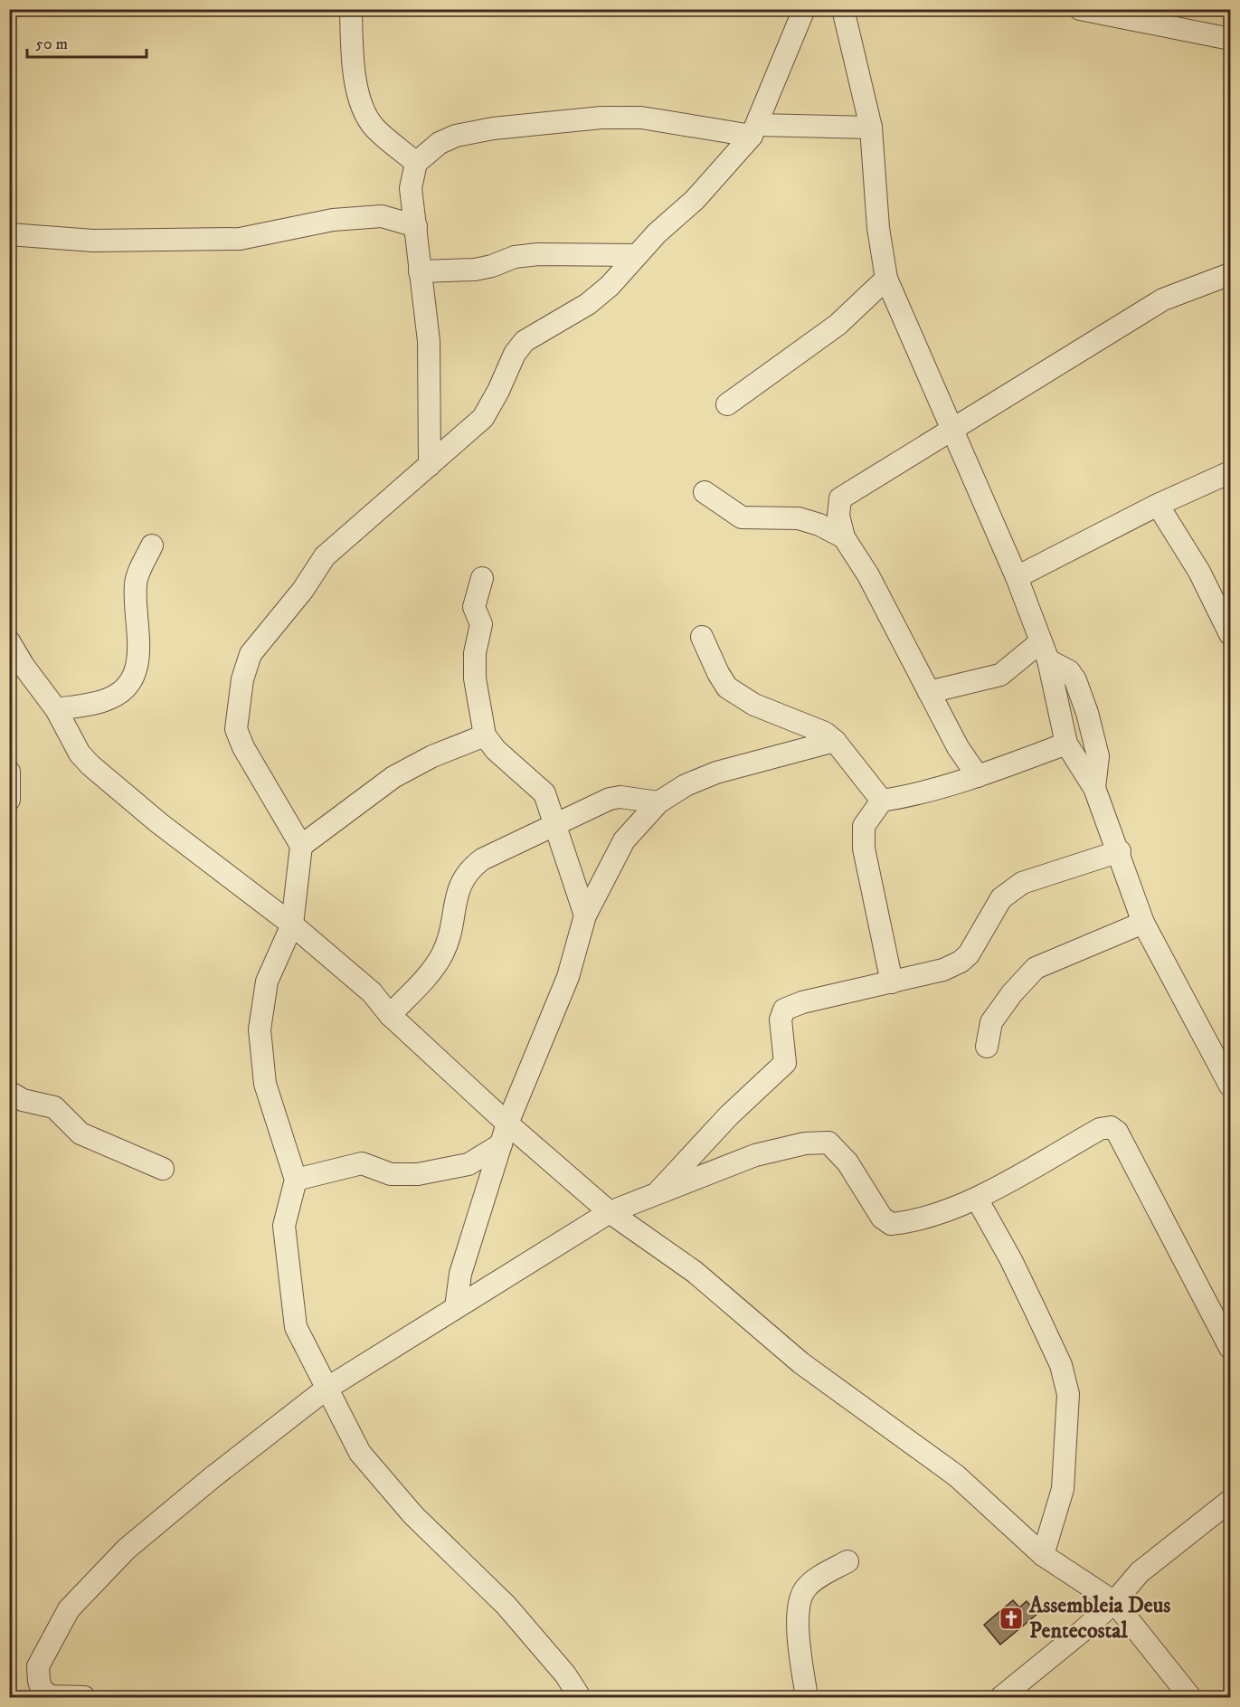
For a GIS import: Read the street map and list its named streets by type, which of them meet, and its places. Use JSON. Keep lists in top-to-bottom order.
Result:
{
  "places": {
    "church": ["Assembleia Deus Pentecostal"]
  },
  "scale_bar": "50 m"
}
